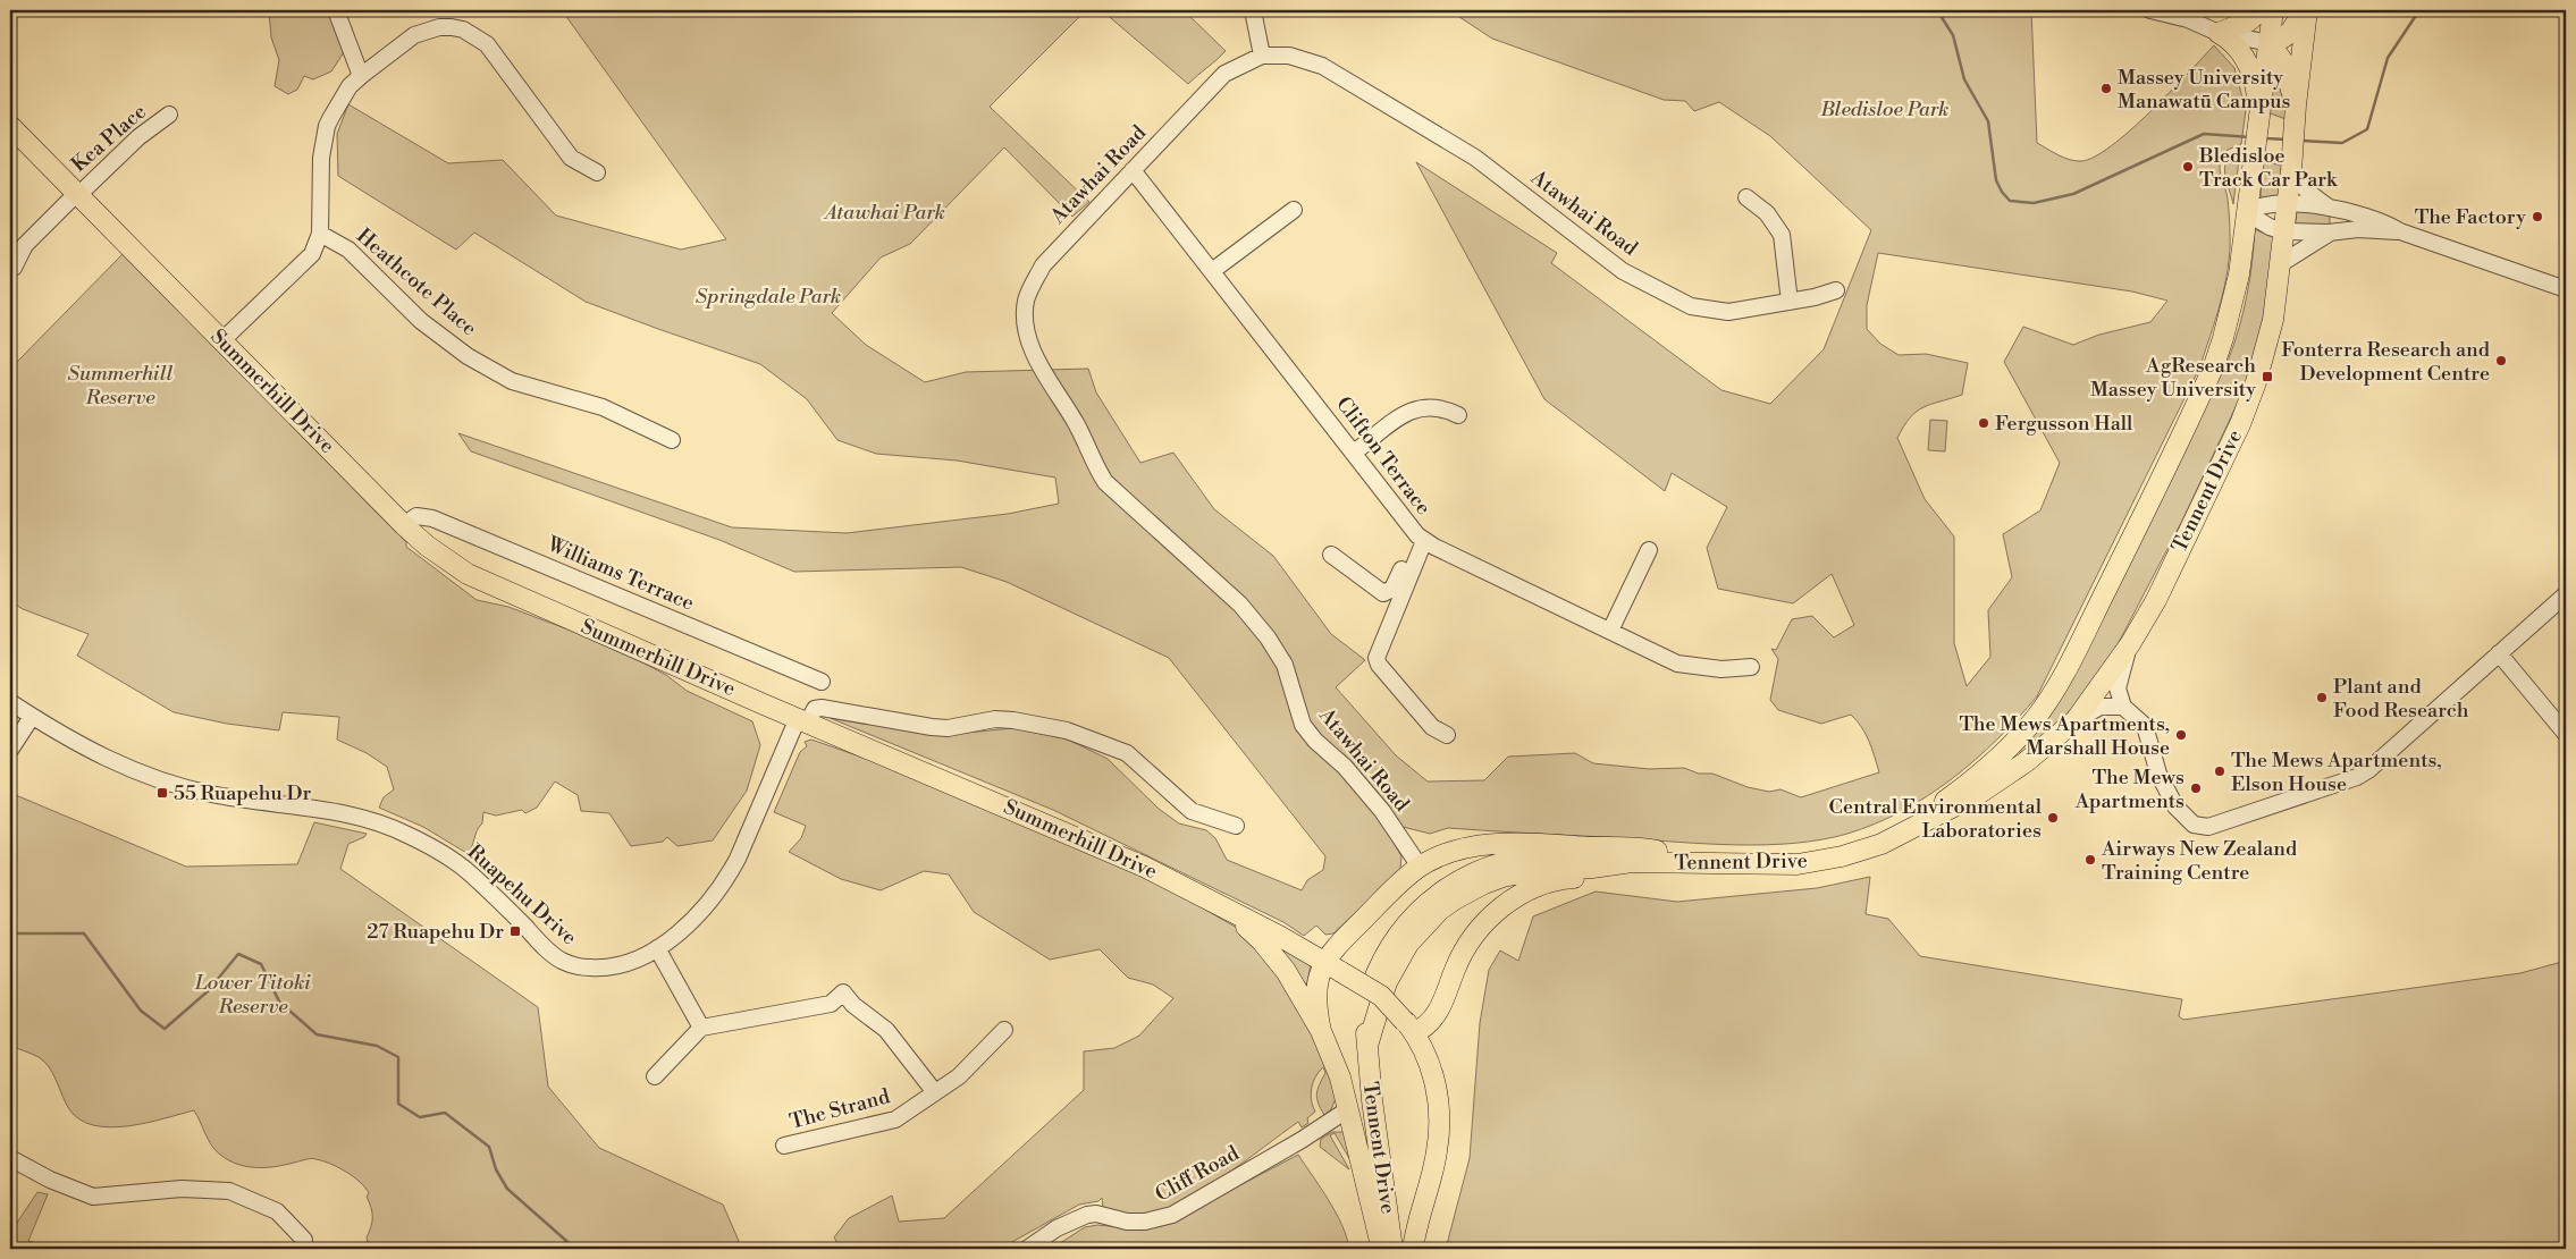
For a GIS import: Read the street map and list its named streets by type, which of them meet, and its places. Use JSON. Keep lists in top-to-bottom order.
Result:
{
  "streets": {
    "main road": ["Summerhill Drive", "Tennent Drive"],
    "street": [
      "Kea Place",
      "Atawhai Road",
      "Heathcote Place",
      "Clifton Terrace",
      "Williams Terrace",
      "Ruapehu Drive",
      "The Strand",
      "Cliff Road"
    ]
  },
  "crossings": [
    ["Kea Place", "Summerhill Drive"],
    ["Atawhai Road", "Clifton Terrace"],
    ["Summerhill Drive", "Williams Terrace"],
    ["Summerhill Drive", "Ruapehu Drive"]
  ],
  "parks": [
    "Bledisloe Park",
    "Atawhai Park",
    "Springdale Park",
    "Summerhill Reserve",
    "Lower Titoki Reserve"
  ],
  "places": {
    "other": [
      "Massey University Manawatū Campus",
      "Bledisloe Track Car Park",
      "The Factory",
      "Fonterra Research and Development Centre",
      "Fergusson Hall",
      "Plant and Food Research",
      "The Mews Apartments, Marshall House",
      "The Mews Apartments, Elson House",
      "The Mews Apartments",
      "Central Environmental Laboratories",
      "Airways New Zealand Training Centre"
    ],
    "transit": ["AgResearch Massey University", "55 Ruapehu Dr", "27 Ruapehu Dr"]
  }
}
